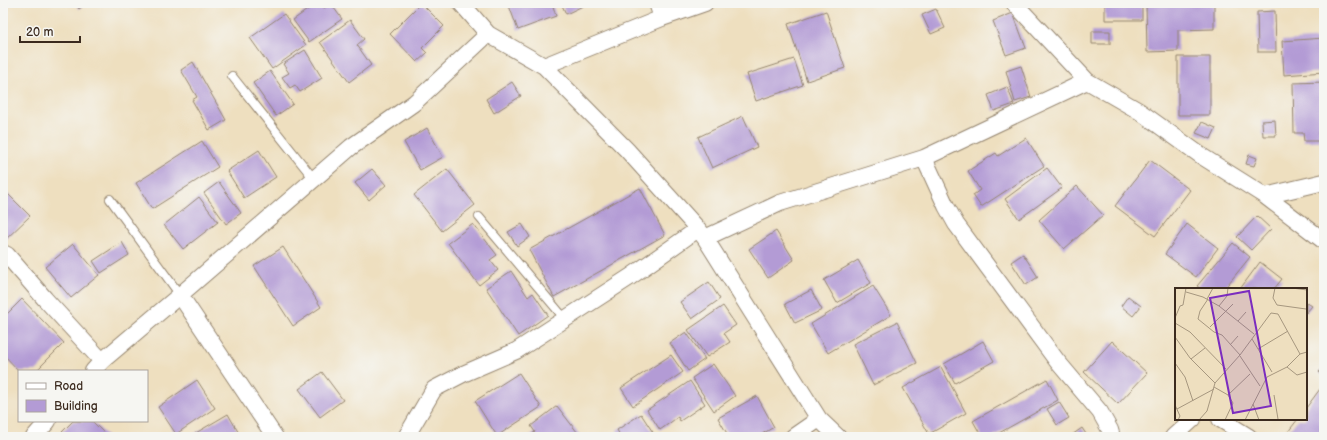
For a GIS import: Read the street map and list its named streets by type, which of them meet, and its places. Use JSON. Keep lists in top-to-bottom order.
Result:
{
  "legend": ["Road", "Building"],
  "scale_bar": "20 m"
}
